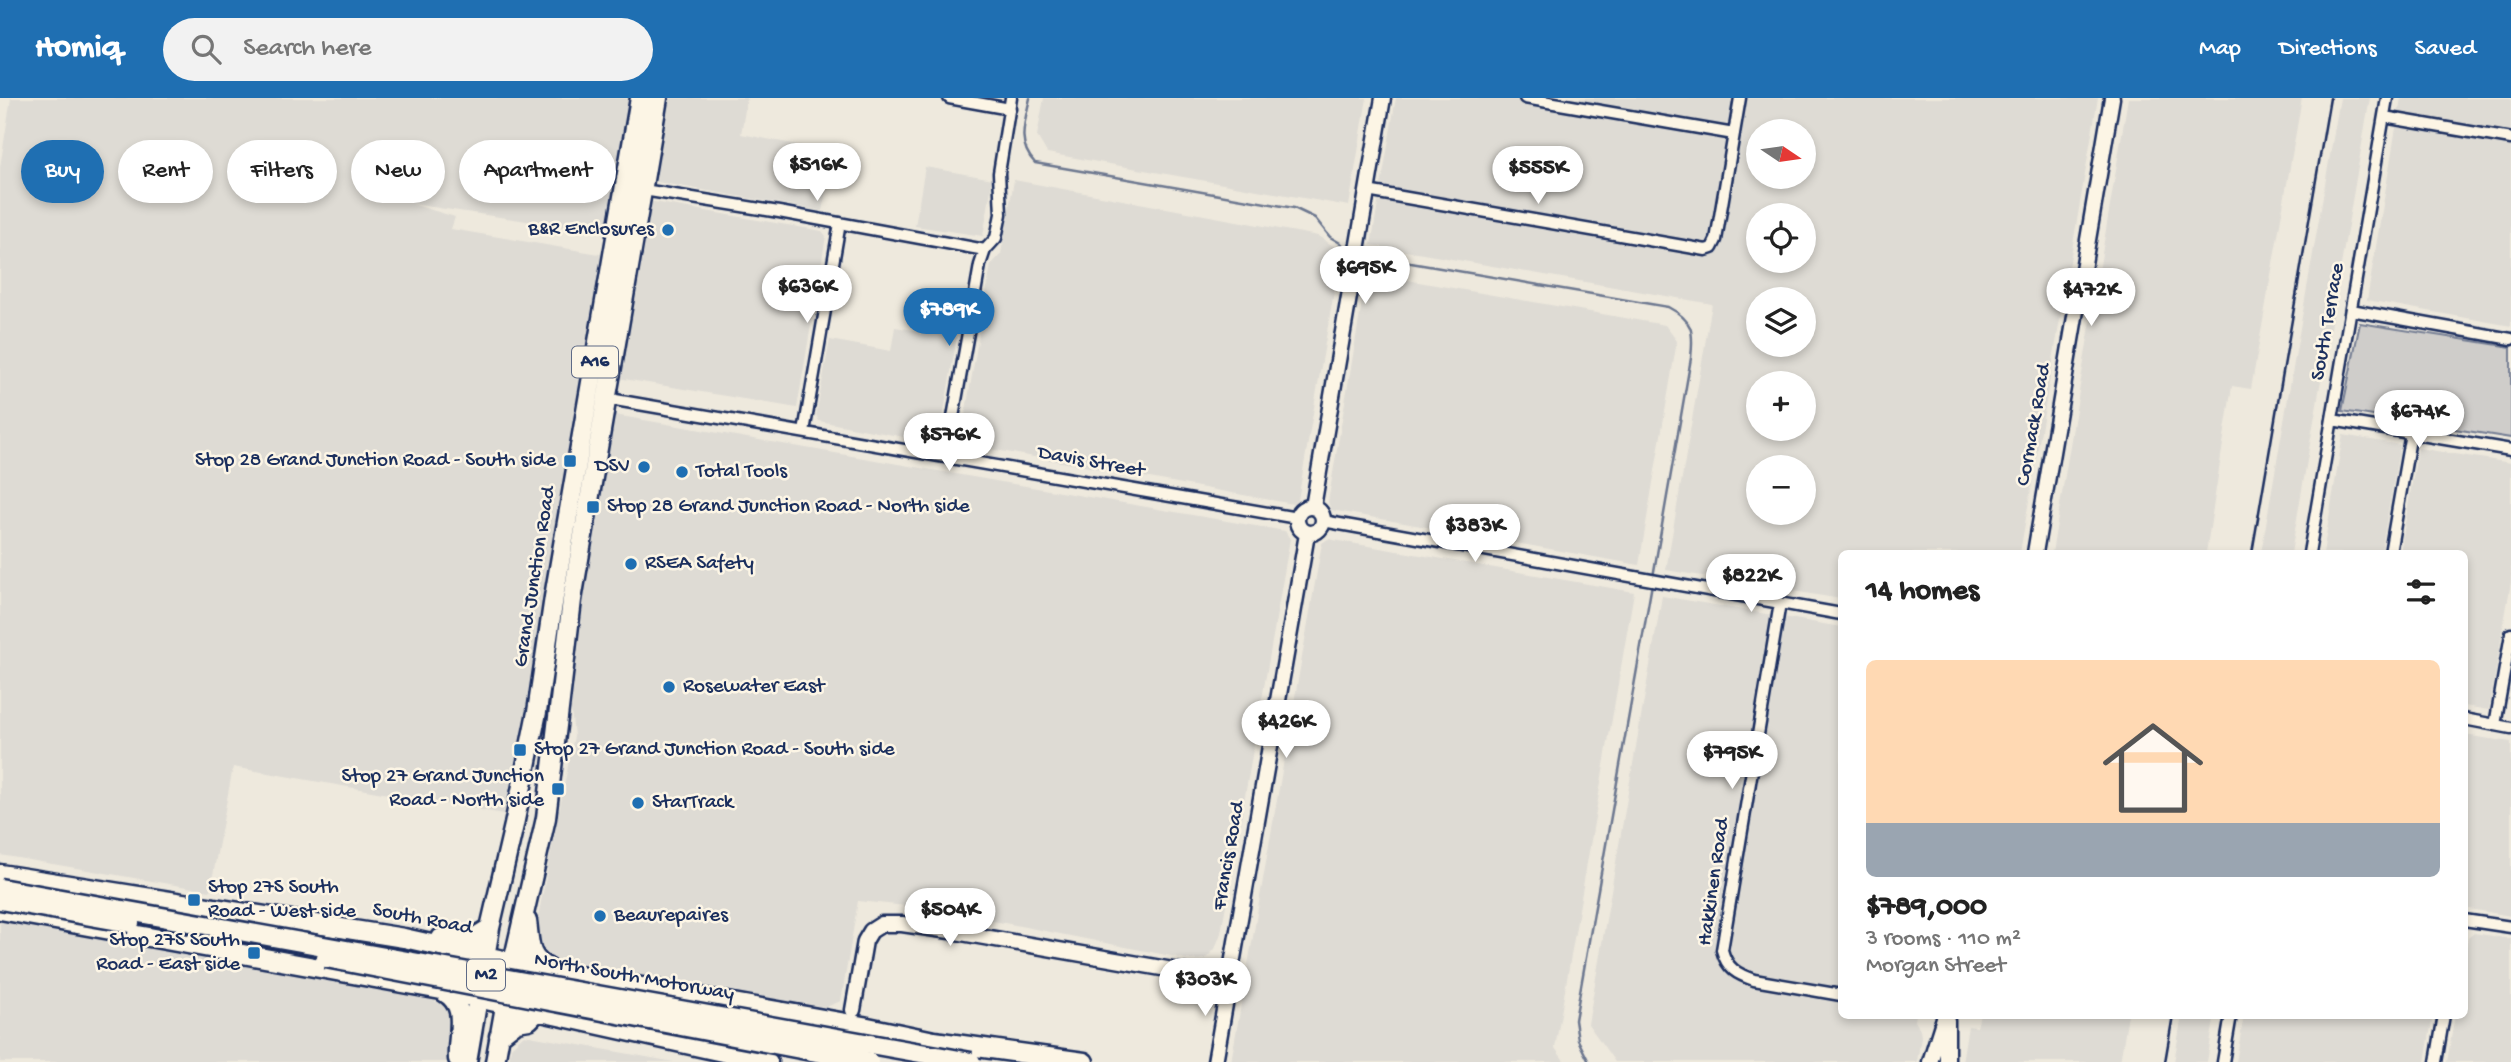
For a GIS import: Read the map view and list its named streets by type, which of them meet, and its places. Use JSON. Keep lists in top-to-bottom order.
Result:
{
  "streets": {
    "highway": [
      "A16",
      "Grand Junction Road",
      "South Road",
      "M2",
      "North South Motorway"
    ],
    "street": [
      "South Terrace",
      "Cormack Road",
      "Davis Street",
      "Francis Road",
      "Hakkinen Road"
    ]
  },
  "crossings": [
    ["Davis Street", "Grand Junction Road"],
    ["Davis Street", "Francis Road"],
    ["Grand Junction Road", "South Road"]
  ],
  "places": {
    "other": [
      "B&R Enclosures",
      "DSV",
      "Total Tools",
      "RSEA Safety",
      "Rosewater East",
      "StarTrack",
      "Beaurepaires"
    ],
    "transit": [
      "Stop 28 Grand Junction Road - South side",
      "Stop 28 Grand Junction Road - North side",
      "Stop 27 Grand Junction Road - South side",
      "Stop 27 Grand Junction Road - North side",
      "Stop 27S South Road - West side",
      "Stop 27S South Road - East side"
    ]
  },
  "north": "right",
  "page": {
    "header": "Homiq",
    "search": "Search here",
    "nav": ["Map", "Directions", "Saved"],
    "map_buttons": ["+", "−"],
    "chip": [
      "Buy",
      "Rent",
      "Filters",
      "New",
      "Apartment"
    ],
    "price": [
      "$516K",
      "$555K",
      "$695K",
      "$636K",
      "$472K",
      "$789K",
      "$674K",
      "$576K",
      "$383K",
      "$822K",
      "$426K",
      "$795K",
      "$504K",
      "$303K"
    ],
    "heading": "14 homes",
    "list": [
      {
        "name": "$789,000",
        "note": "3 rooms · 110 m² · Morgan Street"
      }
    ]
  }
}
